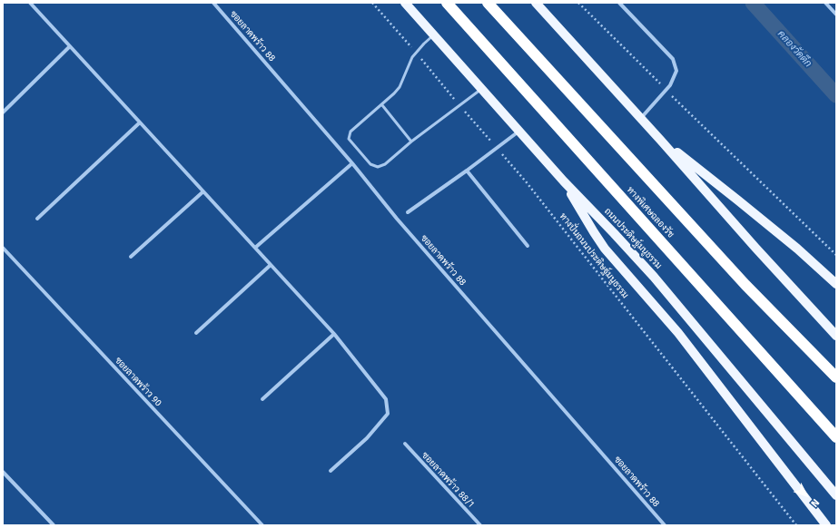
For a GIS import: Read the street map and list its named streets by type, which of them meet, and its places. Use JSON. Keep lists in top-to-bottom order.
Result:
{
  "streets": {
    "highway": ["ทางพิเศษฉลองรัช"],
    "main road": ["ถนนประดิษฐ์มนูธรรม"],
    "street": ["ซอยลาดพร้าว 88", "ซอยลาดพร้าว 90", "ซอยลาดพร้าว 88/1"],
    "path": ["ทางปั่นถนนประดิษฐ์มนูธรรม"]
  },
  "water": ["คลองวัดตึก"],
  "north": "bottom right"
}
